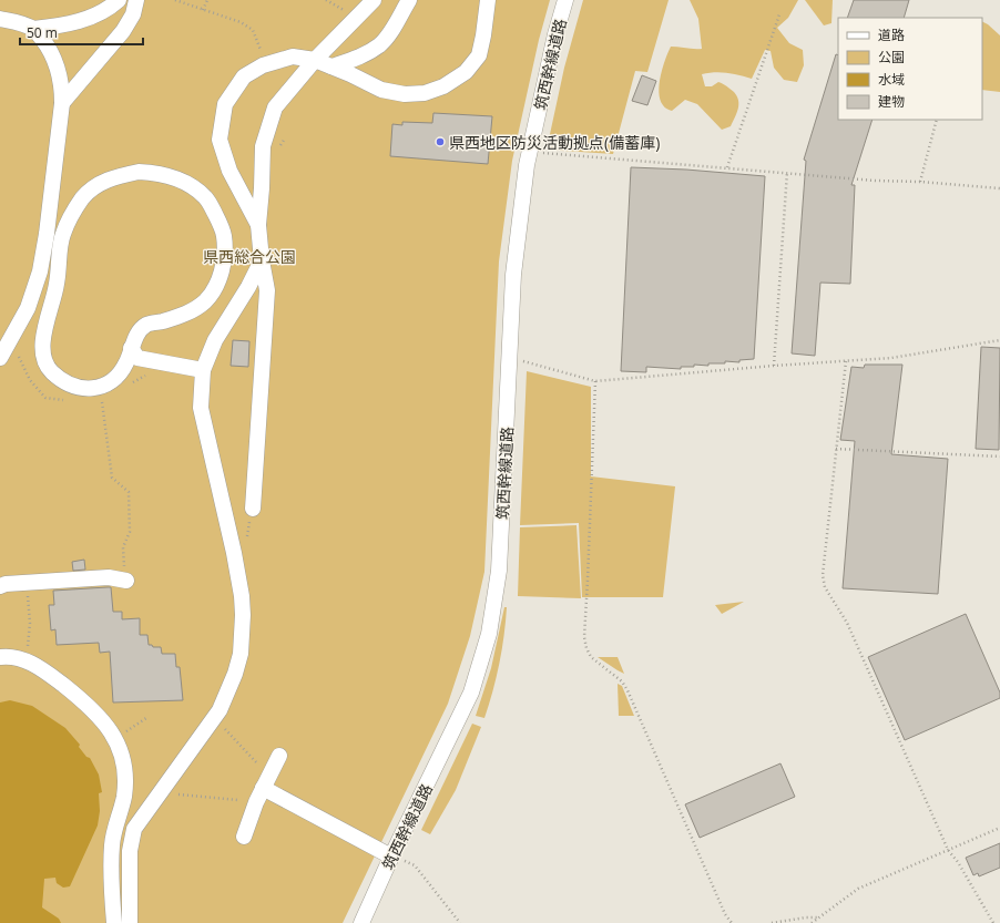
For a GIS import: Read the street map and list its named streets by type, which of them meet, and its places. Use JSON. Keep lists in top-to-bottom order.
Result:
{
  "streets": {
    "street": ["筑西幹線道路"]
  },
  "parks": ["県西総合公園"],
  "places": ["県西地区防災活動拠点(備蓄庫)"],
  "legend": [
    "道路",
    "公園",
    "水域",
    "建物"
  ],
  "scale_bar": "50 m"
}
